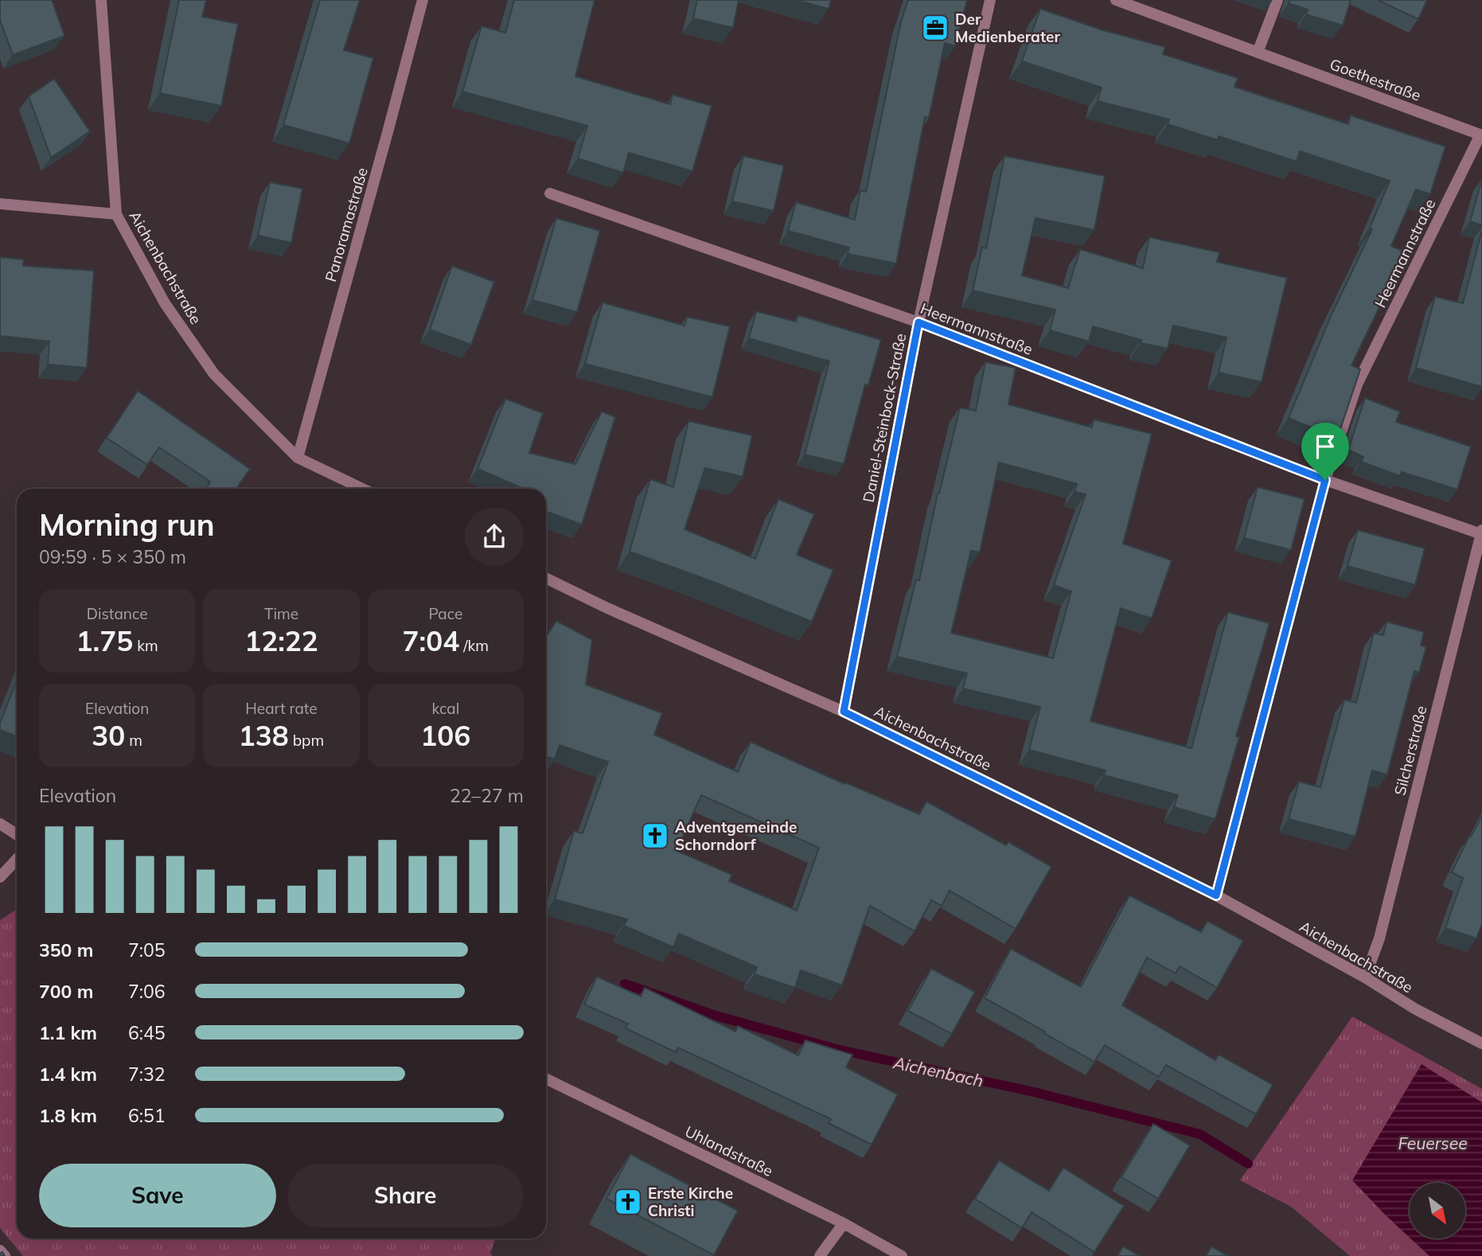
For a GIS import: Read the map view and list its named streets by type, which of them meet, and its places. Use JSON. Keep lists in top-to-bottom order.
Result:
{
  "streets": {
    "street": [
      "Goethestraße",
      "Panoramastraße",
      "Heermannstraße",
      "Aichenbachstraße",
      "Daniel-Steinbock-Straße",
      "Silcherstraße",
      "Uhlandstraße"
    ]
  },
  "crossings": [
    ["Goethestraße", "Heermannstraße"],
    ["Panoramastraße", "Aichenbachstraße"],
    ["Heermannstraße", "Daniel-Steinbock-Straße"],
    ["Heermannstraße", "Silcherstraße"],
    ["Aichenbachstraße", "Daniel-Steinbock-Straße"],
    ["Aichenbachstraße", "Silcherstraße"]
  ],
  "water": ["Aichenbach", "Feuersee"],
  "places": {
    "office": ["Der Medienberater"],
    "church": ["Adventgemeinde Schorndorf", "Erste Kirche Christi"]
  },
  "north": "bottom right",
  "page": {
    "heading": ["Morning run", "09:59 · 5 × 350 m"],
    "stats": [
      ["Distance", "1.75 km"],
      ["Time", "12:22"],
      ["Pace", "7:04 /km"],
      ["Elevation", "30 m"],
      ["Heart rate", "138 bpm"],
      ["kcal", "106"]
    ],
    "chart": ["Elevation", "22–27 m"],
    "list": [
      {
        "name": "350 m",
        "note": "7:05"
      },
      {
        "name": "700 m",
        "note": "7:06"
      },
      {
        "name": "1.1 km",
        "note": "6:45"
      },
      {
        "name": "1.4 km",
        "note": "7:32"
      },
      {
        "name": "1.8 km",
        "note": "6:51"
      }
    ],
    "buttons": ["Save", "Share"]
  }
}
